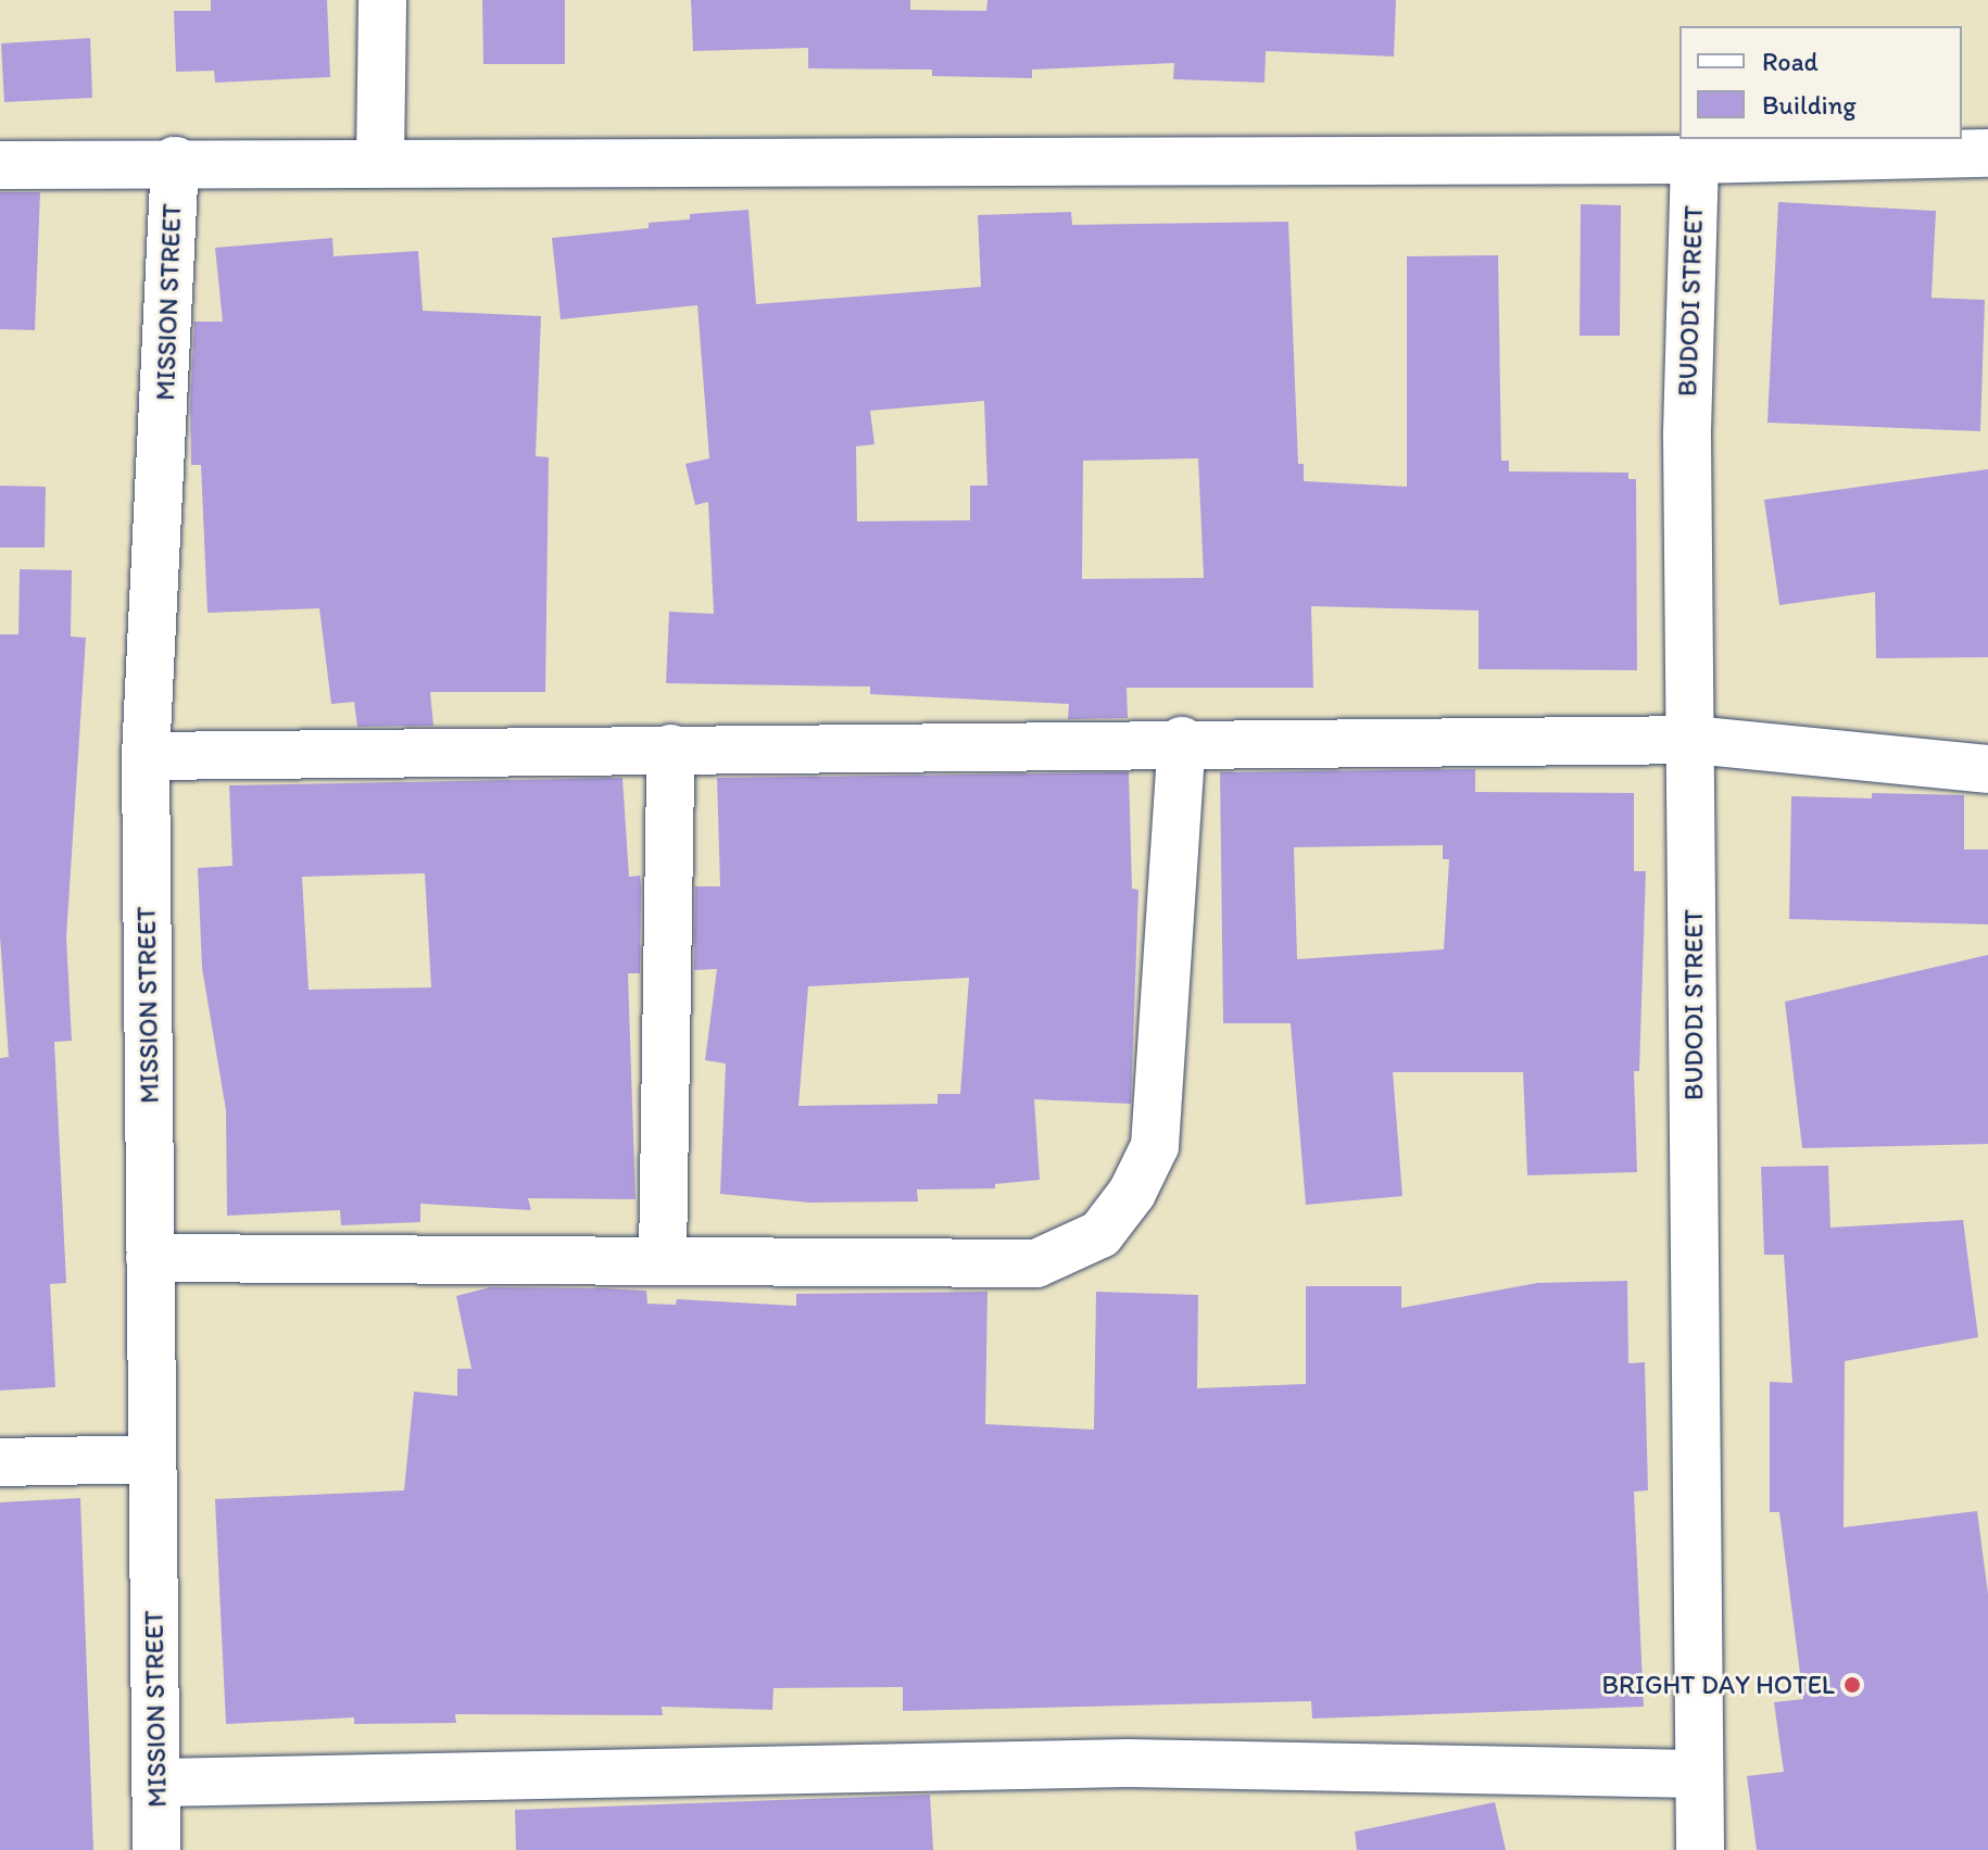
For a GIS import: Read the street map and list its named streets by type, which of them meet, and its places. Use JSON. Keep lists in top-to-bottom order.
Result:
{
  "streets": {
    "street": ["BUDODI STREET", "MISSION STREET"]
  },
  "places": ["BRIGHT DAY HOTEL"],
  "legend": ["Road", "Building"]
}
